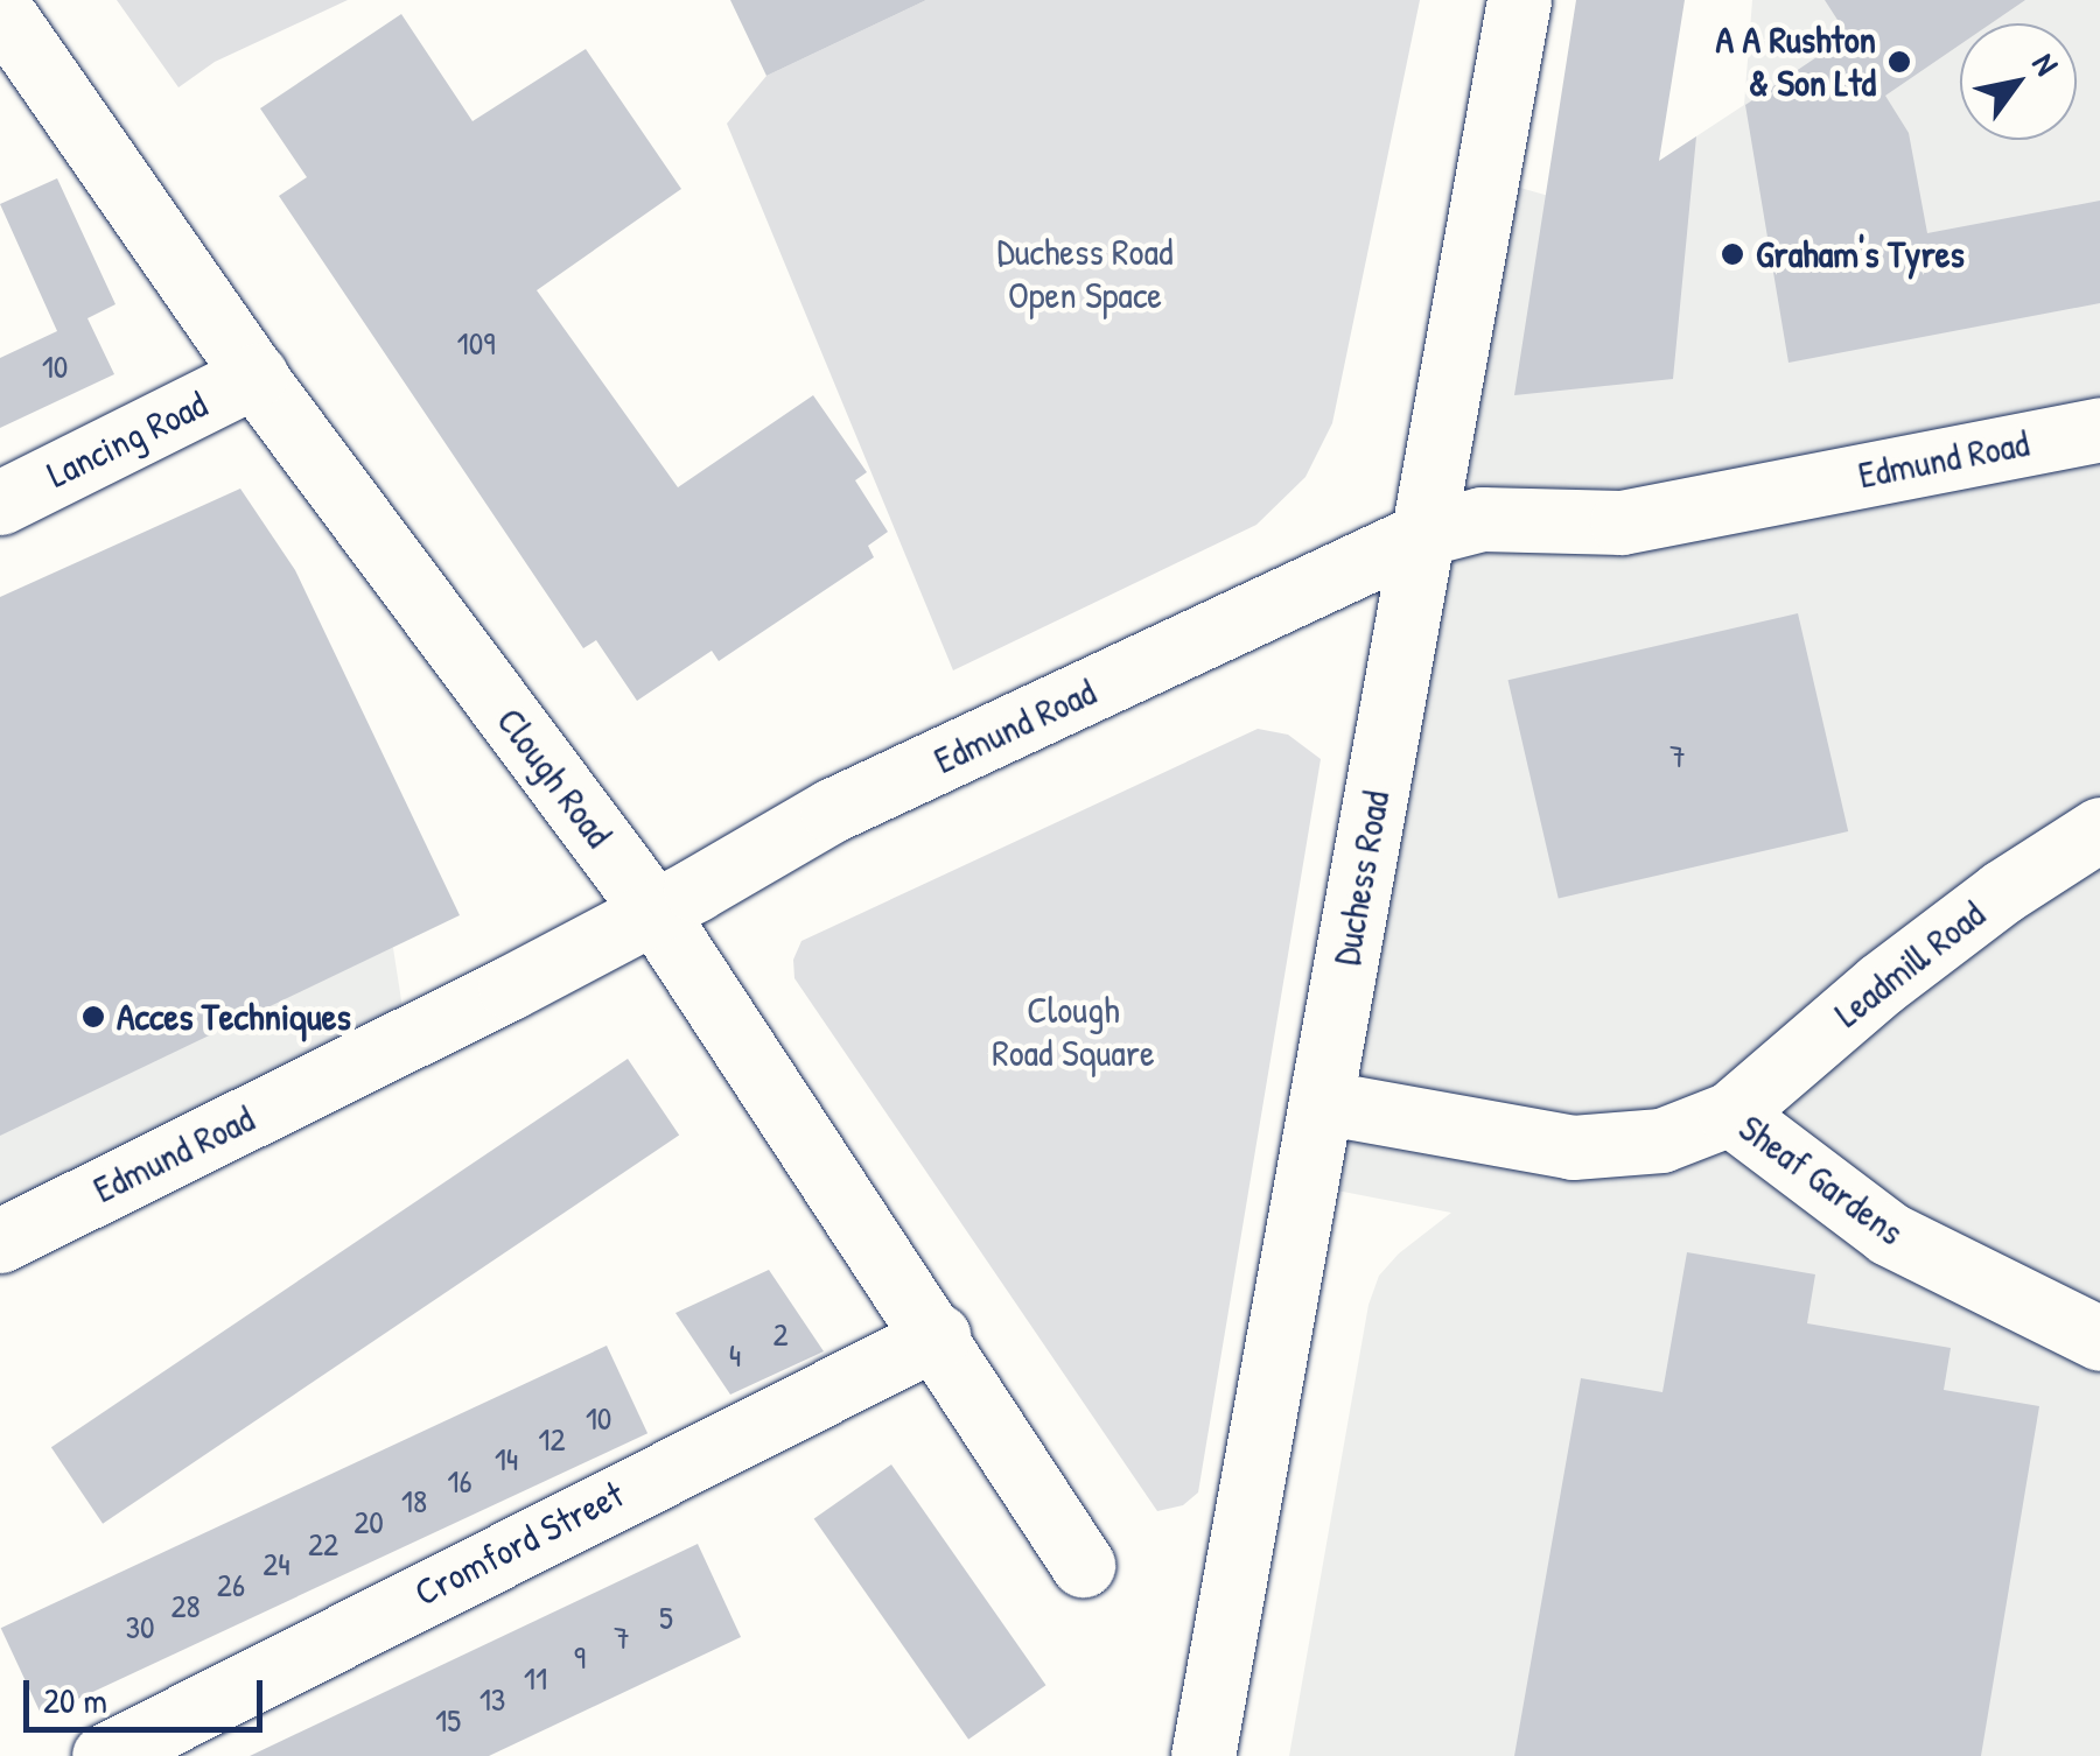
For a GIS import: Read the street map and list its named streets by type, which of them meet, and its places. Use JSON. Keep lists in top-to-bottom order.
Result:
{
  "streets": {
    "street": [
      "Lancing Road",
      "Edmund Road",
      "Clough Road",
      "Duchess Road",
      "Leadmill Road",
      "Sheaf Gardens",
      "Cromford Street"
    ]
  },
  "crossings": [
    ["Lancing Road", "Clough Road"],
    ["Edmund Road", "Clough Road"],
    ["Edmund Road", "Duchess Road"],
    ["Clough Road", "Cromford Street"],
    ["Duchess Road", "Sheaf Gardens"],
    ["Leadmill Road", "Sheaf Gardens"]
  ],
  "parks": ["Duchess Road Open Space", "Clough Road Square"],
  "places": ["A A Rushton & Son Ltd", "Graham's Tyres", "Acces Techniques"],
  "house_numbers": [
    "109",
    "10",
    "7",
    "2",
    "4",
    "10",
    "12",
    "14",
    "16",
    "18",
    "20",
    "22",
    "24",
    "26",
    "28",
    "5",
    "30",
    "7",
    "9",
    "11",
    "13",
    "15"
  ],
  "scale_bar": "20 m",
  "north": "top right"
}
